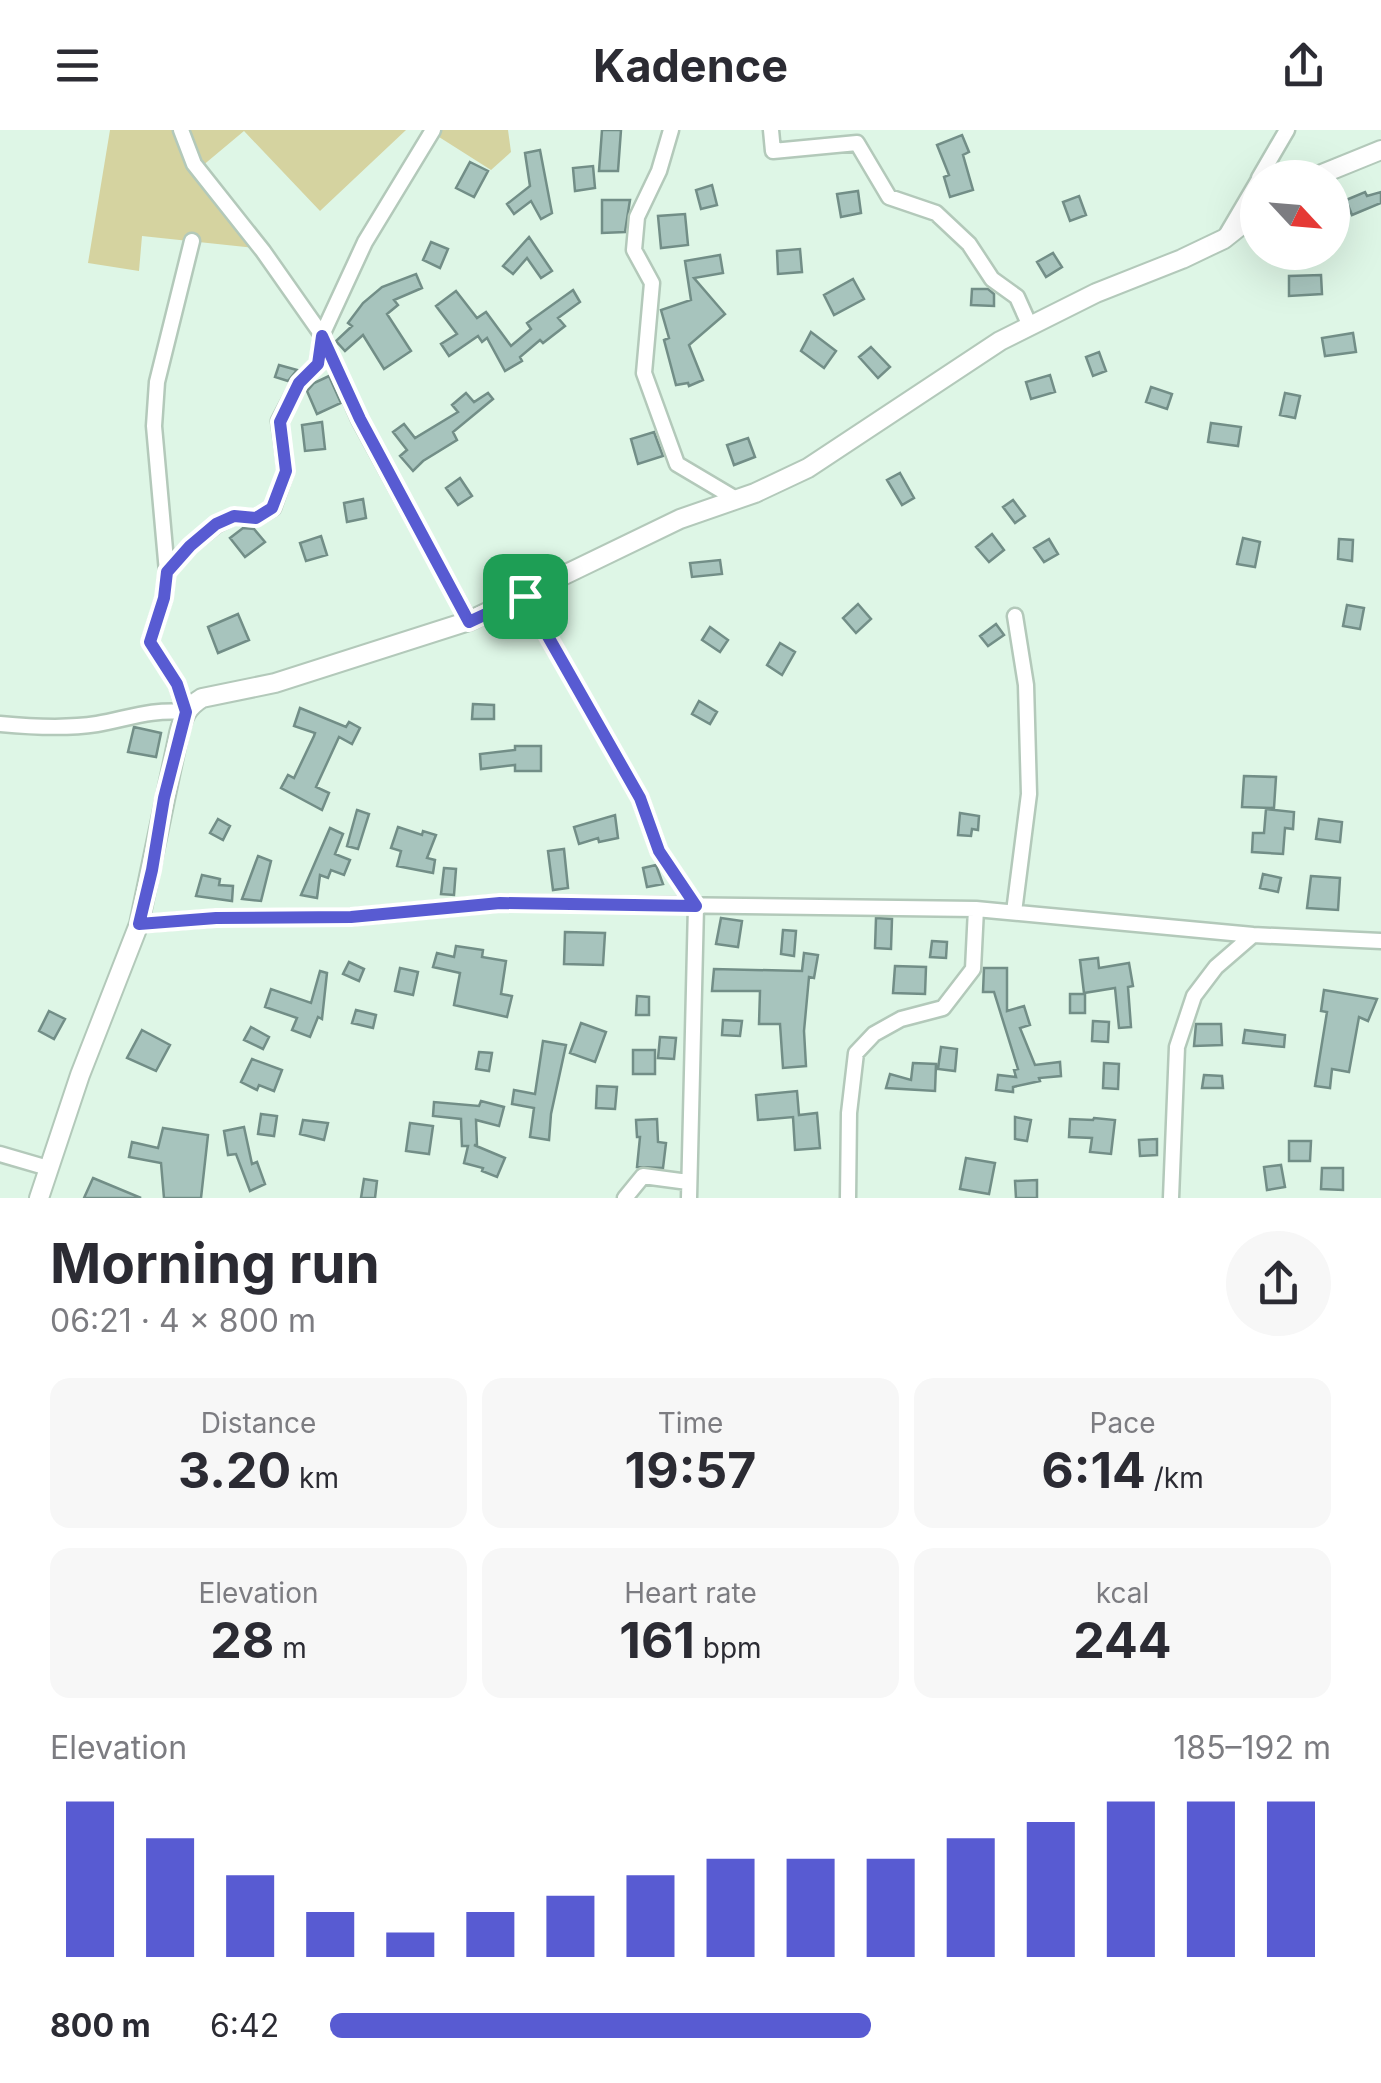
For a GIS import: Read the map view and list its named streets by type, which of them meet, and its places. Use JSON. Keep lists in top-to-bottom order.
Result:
{
  "north": "bottom right",
  "page": {
    "header": "Kadence",
    "heading": ["Morning run", "06:21 · 4 × 800 m"],
    "stats": [
      ["Distance", "3.20 km"],
      ["Time", "19:57"],
      ["Pace", "6:14 /km"],
      ["Elevation", "28 m"],
      ["Heart rate", "161 bpm"],
      ["kcal", "244"]
    ],
    "chart": ["Elevation", "185–192 m"],
    "list": [
      {
        "name": "800 m",
        "note": "6:42"
      }
    ]
  }
}
